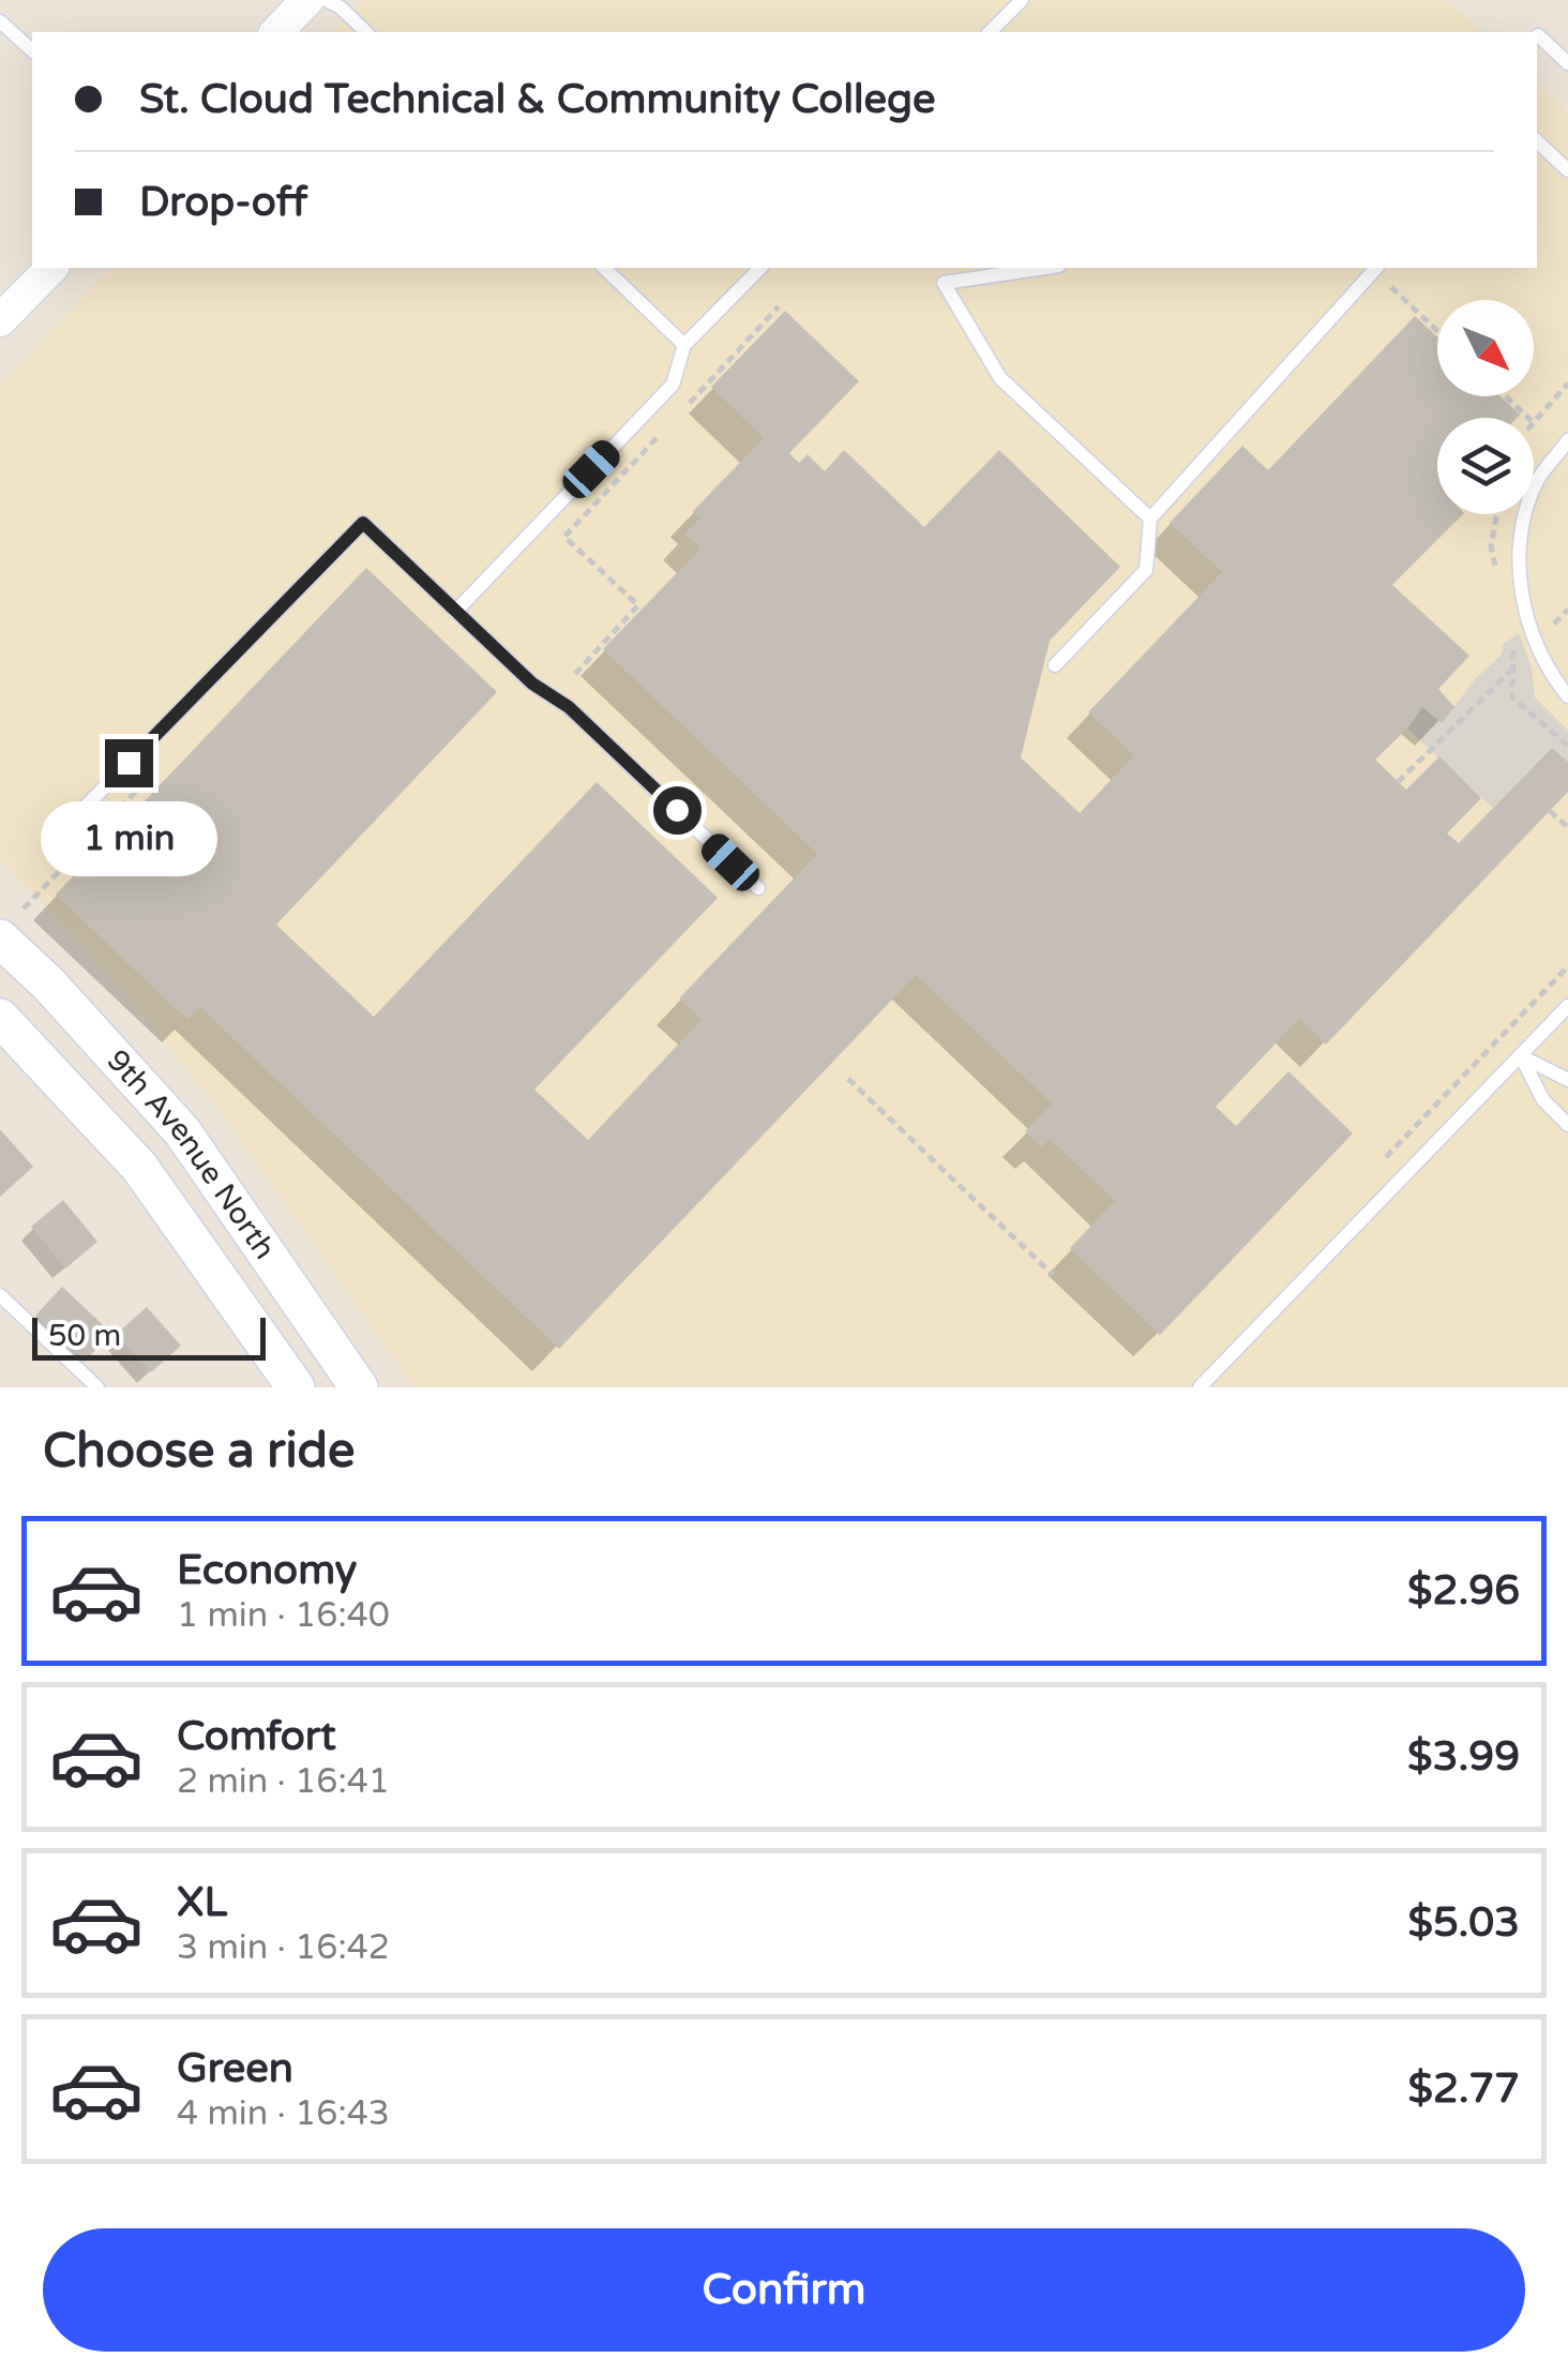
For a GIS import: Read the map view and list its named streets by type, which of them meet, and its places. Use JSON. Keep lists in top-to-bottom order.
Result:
{
  "streets": {
    "main road": ["9th Avenue North"]
  },
  "scale_bar": "50 m",
  "north": "bottom right",
  "page": {
    "banner": ["St. Cloud Technical & Community College", "Drop-off"],
    "bubble": "1 min",
    "scale": "50 m",
    "heading": "Choose a ride",
    "list": [
      {
        "name": "Economy",
        "note": "1 min · 16:40",
        "value": "$2.96"
      },
      {
        "name": "Comfort",
        "note": "2 min · 16:41",
        "value": "$3.99"
      },
      {
        "name": "XL",
        "note": "3 min · 16:42",
        "value": "$5.03"
      },
      {
        "name": "Green",
        "note": "4 min · 16:43",
        "value": "$2.77"
      }
    ],
    "buttons": "Confirm"
  }
}
